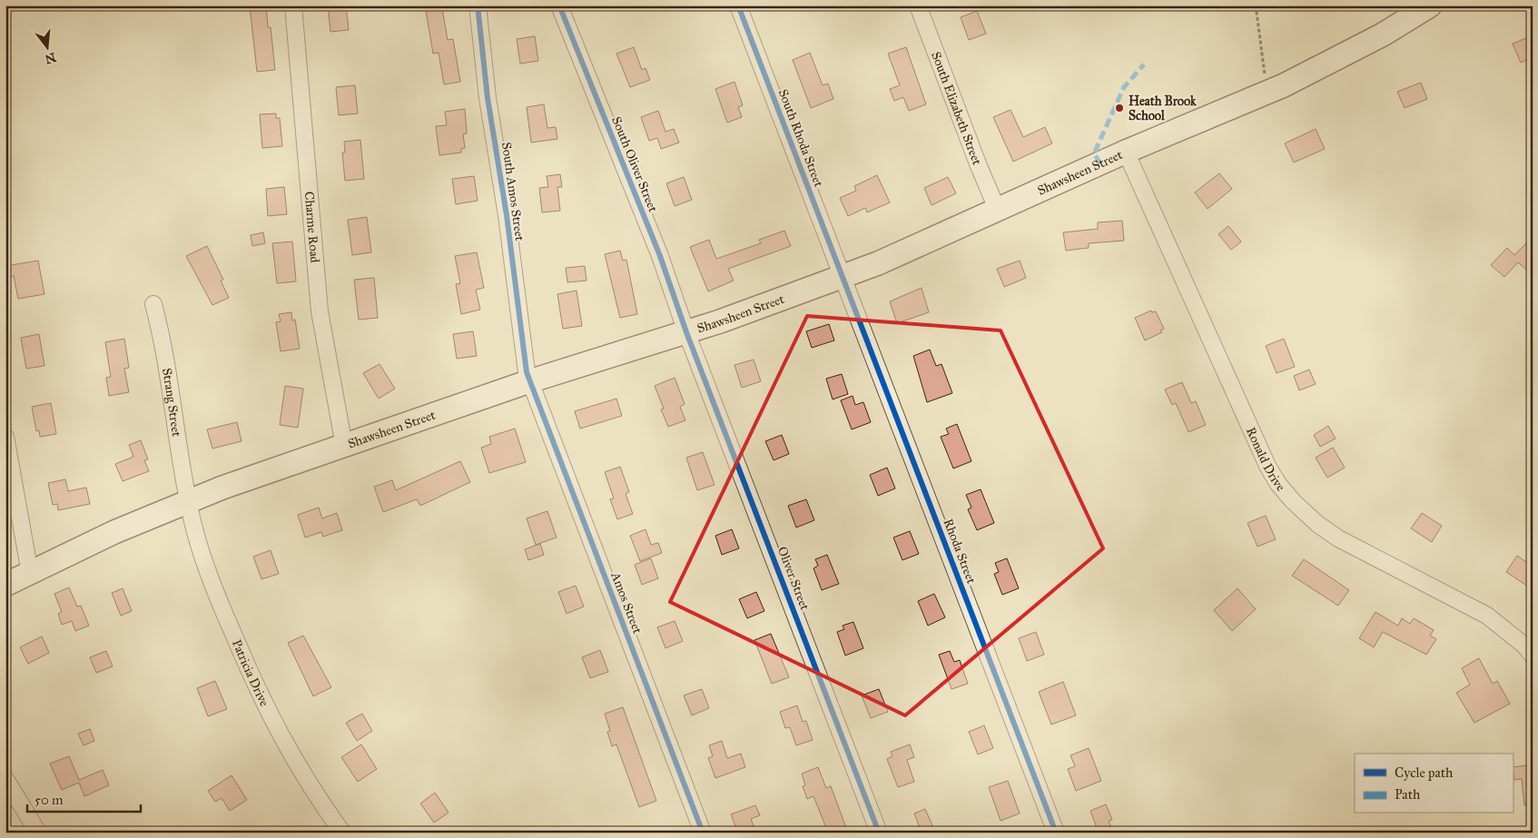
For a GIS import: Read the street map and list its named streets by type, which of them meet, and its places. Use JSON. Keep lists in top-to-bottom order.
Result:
{
  "streets": {
    "main road": ["Shawsheen Street"],
    "street": [
      "South Elizabeth Street",
      "South Rhoda Street",
      "South Oliver Street",
      "South Amos Street",
      "Charme Road",
      "Strang Street",
      "Ronald Drive",
      "Rhoda Street",
      "Oliver Street",
      "Amos Street",
      "Patricia Drive"
    ]
  },
  "crossings": [
    ["South Elizabeth Street", "Shawsheen Street"],
    ["South Rhoda Street", "Shawsheen Street"],
    ["South Rhoda Street", "Rhoda Street"],
    ["South Oliver Street", "Shawsheen Street"],
    ["South Oliver Street", "Oliver Street"],
    ["Shawsheen Street", "South Amos Street"],
    ["Shawsheen Street", "Charme Road"],
    ["Shawsheen Street", "Strang Street"],
    ["Shawsheen Street", "Ronald Drive"],
    ["Shawsheen Street", "Rhoda Street"],
    ["Shawsheen Street", "Oliver Street"],
    ["Shawsheen Street", "Amos Street"],
    ["Shawsheen Street", "Patricia Drive"],
    ["South Amos Street", "Amos Street"],
    ["Strang Street", "Patricia Drive"]
  ],
  "places": ["Heath Brook School"],
  "legend": ["Cycle path", "Path"],
  "scale_bar": "50 m",
  "north": "bottom"
}
